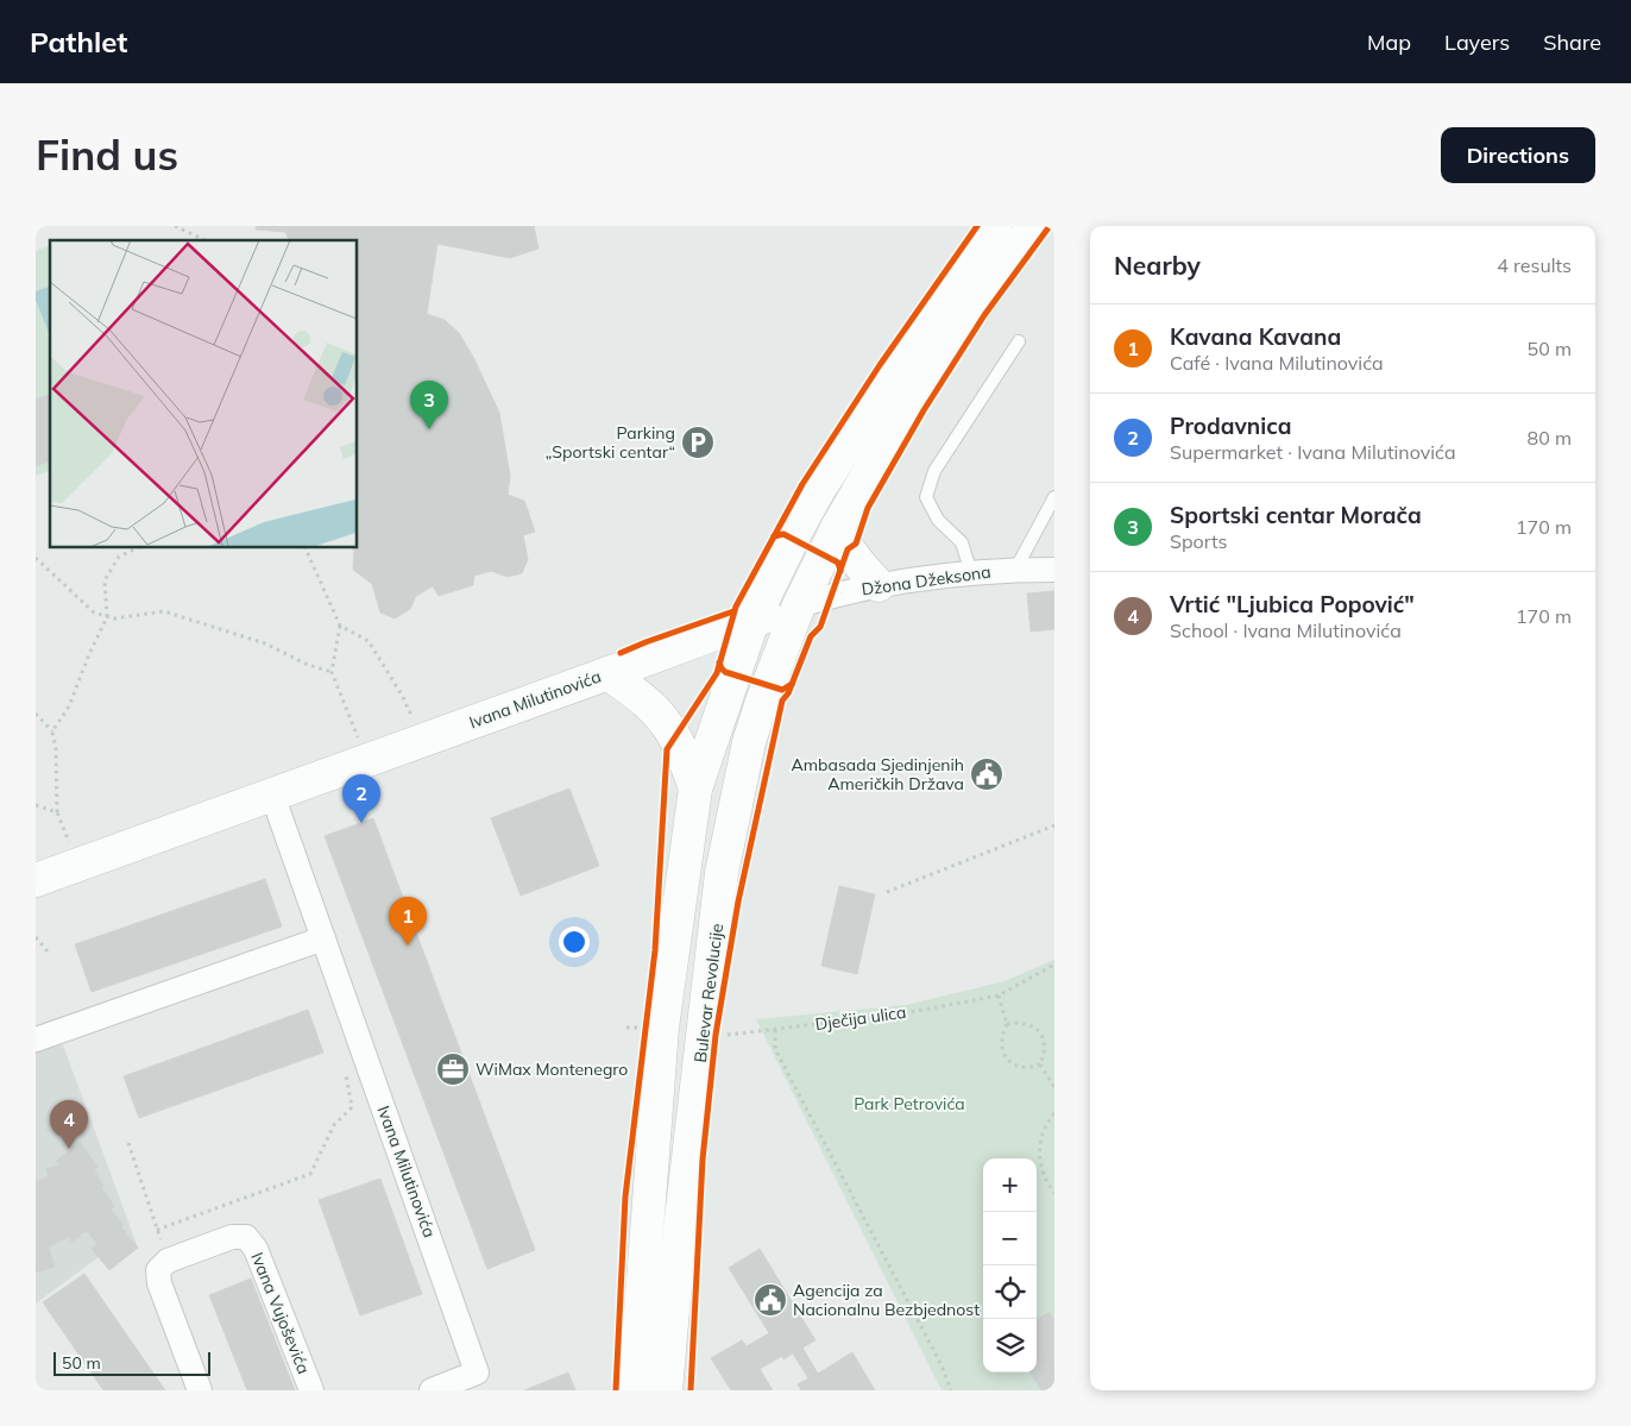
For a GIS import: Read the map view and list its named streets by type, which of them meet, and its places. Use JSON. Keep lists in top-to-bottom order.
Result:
{
  "streets": {
    "main road": ["Ivana Milutinovića", "Bulevar Revolucije"],
    "street": ["Džona Džeksona", "Ivana Vujoševića"],
    "path": ["Dječija ulica"]
  },
  "crossings": [
    ["Džona Džeksona", "Ivana Milutinovića"],
    ["Džona Džeksona", "Bulevar Revolucije"],
    ["Ivana Milutinovića", "Bulevar Revolucije"]
  ],
  "parks": ["Park Petrovića"],
  "places": {
    "parking": ["Parking „Sportski centar“"],
    "public building": ["Ambasada Sjedinjenih Američkih Država", "Agencija za Nacionalnu Bezbjednost"],
    "office": ["WiMax Montenegro"]
  },
  "scale_bar": "50 m",
  "page": {
    "header": "Pathlet",
    "nav": ["Map", "Layers", "Share"],
    "buttons": "Directions",
    "title": "Find us",
    "heading": ["Nearby", "4 results"],
    "list": [
      {
        "mark": "1",
        "name": "Kavana Kavana",
        "note": "Café · Ivana Milutinovića",
        "value": "50 m"
      },
      {
        "mark": "2",
        "name": "Prodavnica",
        "note": "Supermarket · Ivana Milutinovića",
        "value": "80 m"
      },
      {
        "mark": "3",
        "name": "Sportski centar Morača",
        "note": "Sports",
        "value": "170 m"
      },
      {
        "mark": "4",
        "name": "Vrtić \"Ljubica Popović\"",
        "note": "School · Ivana Milutinovića",
        "value": "170 m"
      }
    ],
    "pins": [
      "3",
      "2",
      "1",
      "4"
    ],
    "map_buttons": ["+", "−"],
    "scale": "50 m"
  }
}
